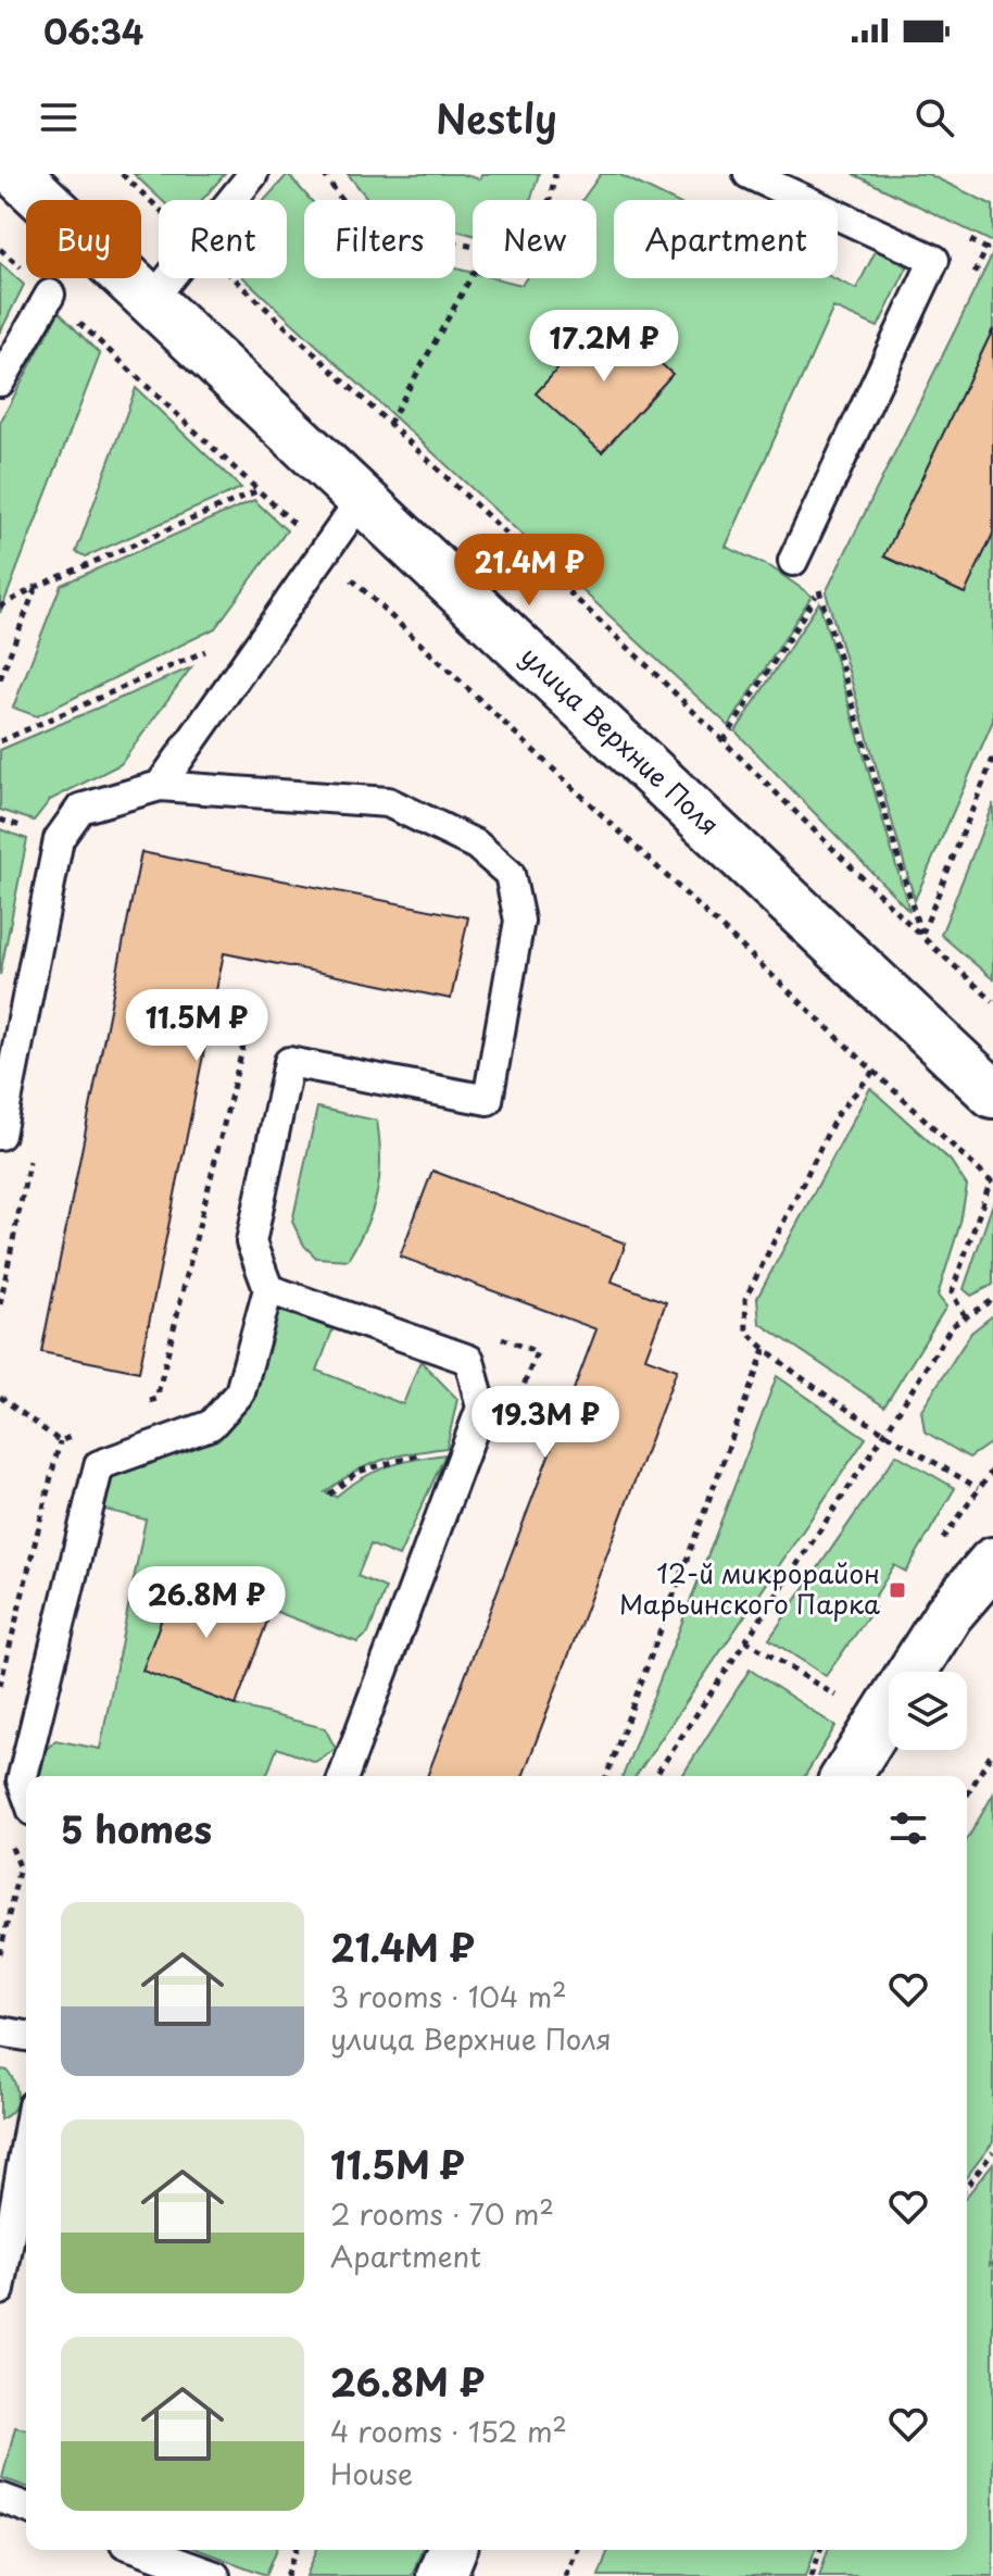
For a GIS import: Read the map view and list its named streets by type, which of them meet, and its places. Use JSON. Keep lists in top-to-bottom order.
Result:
{
  "streets": {
    "street": ["улица Верхние Поля"]
  },
  "places": {
    "transit": ["12-й микрорайон Марьинского Парка"]
  },
  "page": {
    "status": "06:34",
    "header": "Nestly",
    "chip": [
      "Buy",
      "Rent",
      "Filters",
      "New",
      "Apartment"
    ],
    "price": [
      "17.2M ₽",
      "21.4M ₽",
      "11.5M ₽",
      "19.3M ₽",
      "26.8M ₽"
    ],
    "heading": "5 homes",
    "list": [
      {
        "name": "21.4M ₽",
        "note": "3 rooms · 104 m² · улица Верхние Поля"
      },
      {
        "name": "11.5M ₽",
        "note": "2 rooms · 70 m² · Apartment"
      },
      {
        "name": "26.8M ₽",
        "note": "4 rooms · 152 m² · House"
      }
    ]
  }
}
